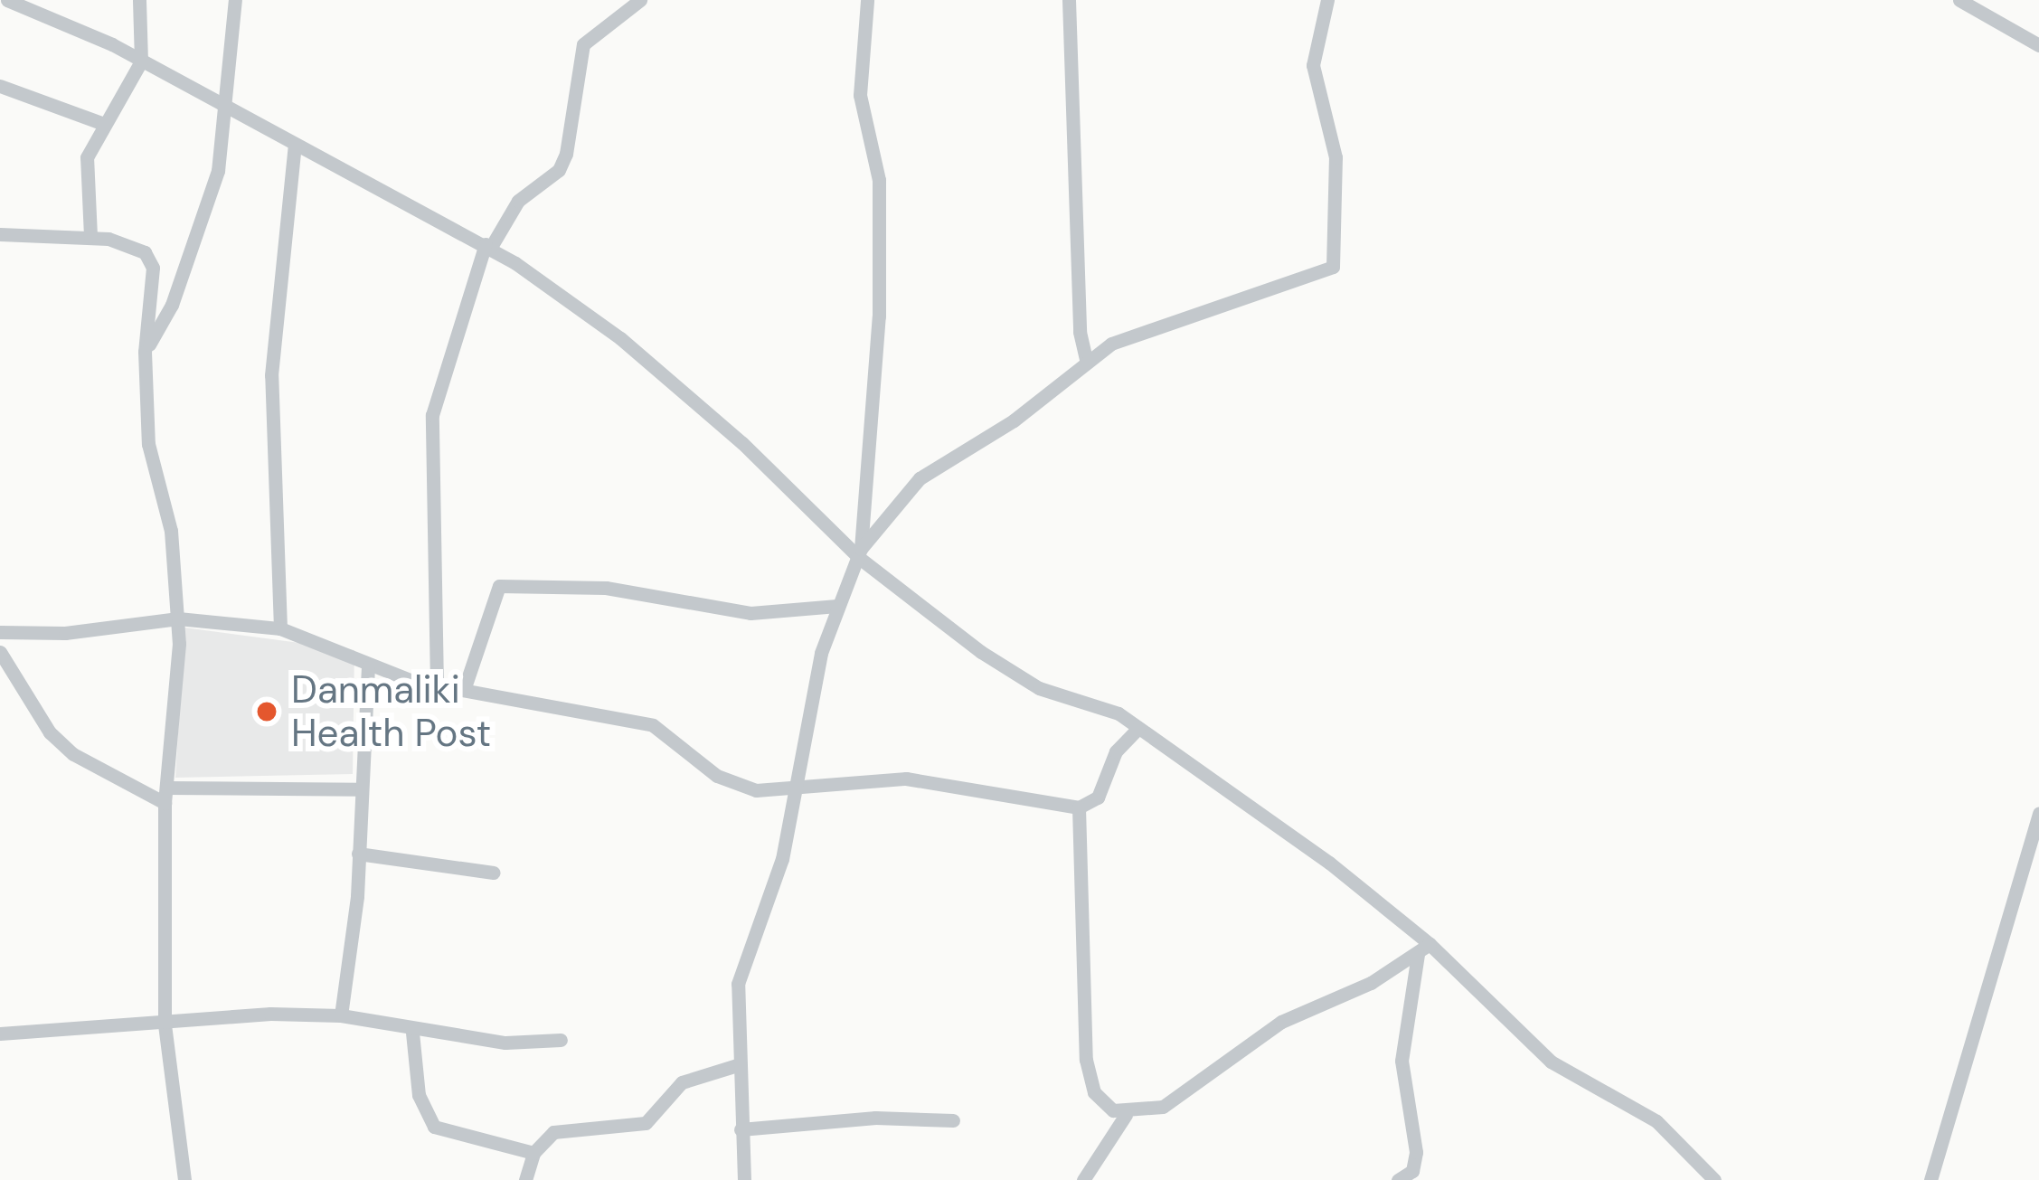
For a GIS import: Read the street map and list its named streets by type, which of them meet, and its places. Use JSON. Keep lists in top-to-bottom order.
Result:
{
  "places": ["Danmaliki Health Post"]
}
